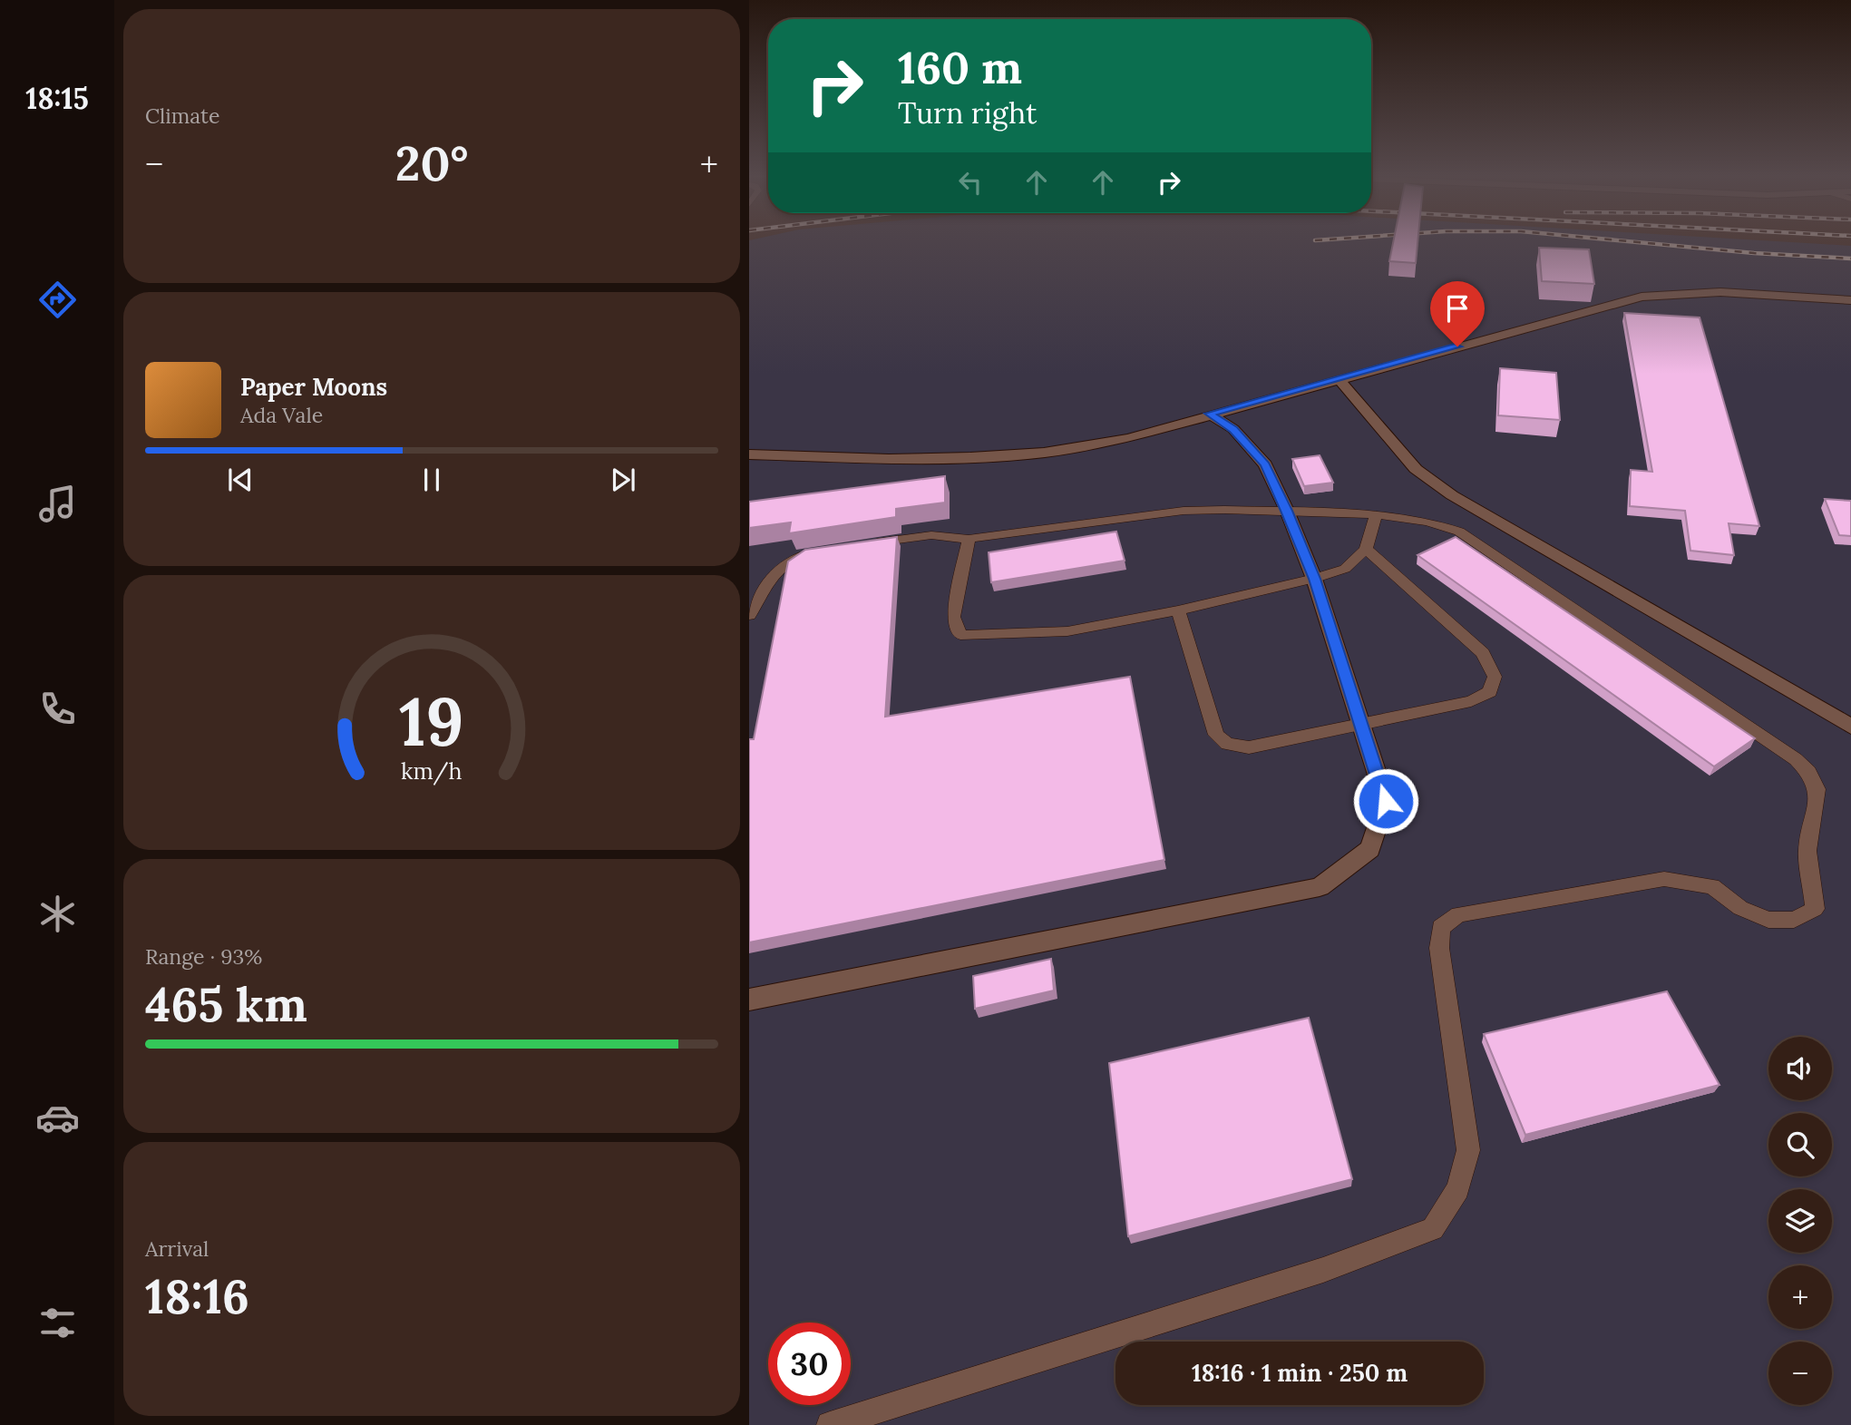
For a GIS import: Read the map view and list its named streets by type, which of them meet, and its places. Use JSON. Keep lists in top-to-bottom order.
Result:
{
  "page": {
    "tabs": "18:15",
    "tile": [
      "Climate",
      ["Range · 93%", "465 km"],
      ["Arrival", "18:16"]
    ],
    "turn": ["160 m", "Turn right"],
    "heat": ["−", "20°", "+"],
    "song": ["Paper Moons", "Ada Vale"],
    "map_buttons": ["+", "−"],
    "limit": "30",
    "trip": "18:16 · 1 min · 250 m",
    "gauge": ["19", "km/h"]
  }
}
